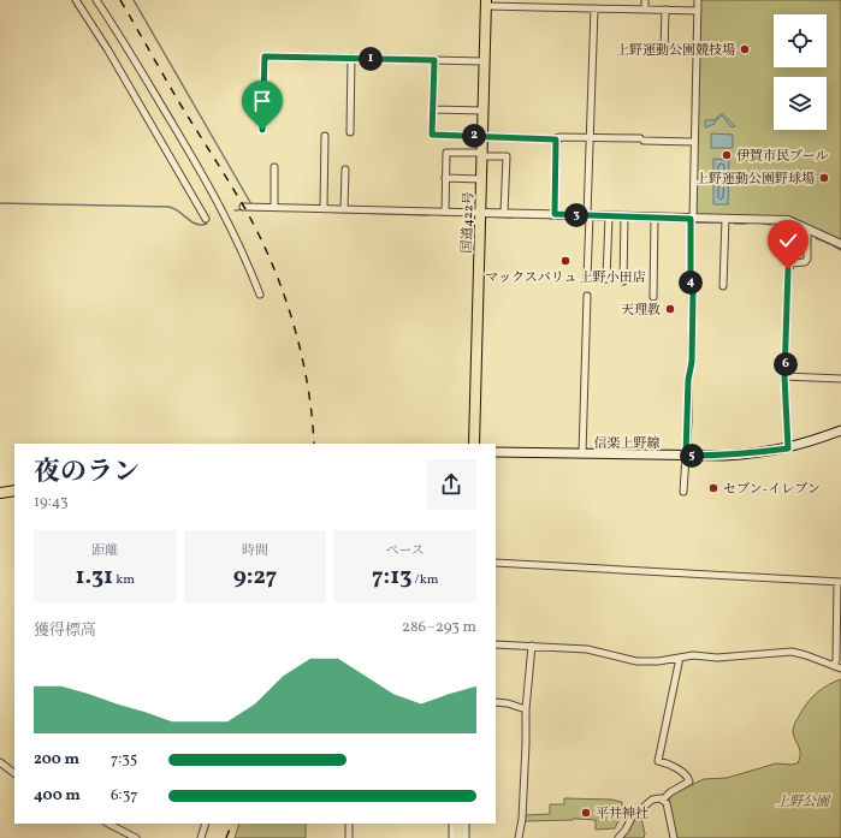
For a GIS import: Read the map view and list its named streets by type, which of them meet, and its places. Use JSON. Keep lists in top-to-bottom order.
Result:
{
  "streets": {
    "highway": ["国道422号"],
    "main road": ["信楽上野線"]
  },
  "parks": ["上野公園"],
  "places": [
    "上野運動公園競技場",
    "伊賀市民プール",
    "上野運動公園野球場",
    "マックスバリュ 上野小田店",
    "天理教",
    "セブン-イレブン",
    "平井神社"
  ],
  "page": {
    "pins": [
      "1",
      "2",
      "3",
      "4",
      "6",
      "5"
    ],
    "heading": ["夜のラン", "19:43"],
    "stats": [
      ["距離", "1.31 km"],
      ["時間", "9:27"],
      ["ペース", "7:13 /km"]
    ],
    "chart": ["獲得標高", "286–293 m"],
    "list": [
      {
        "name": "200 m",
        "note": "7:35"
      },
      {
        "name": "400 m",
        "note": "6:37"
      }
    ]
  }
}
